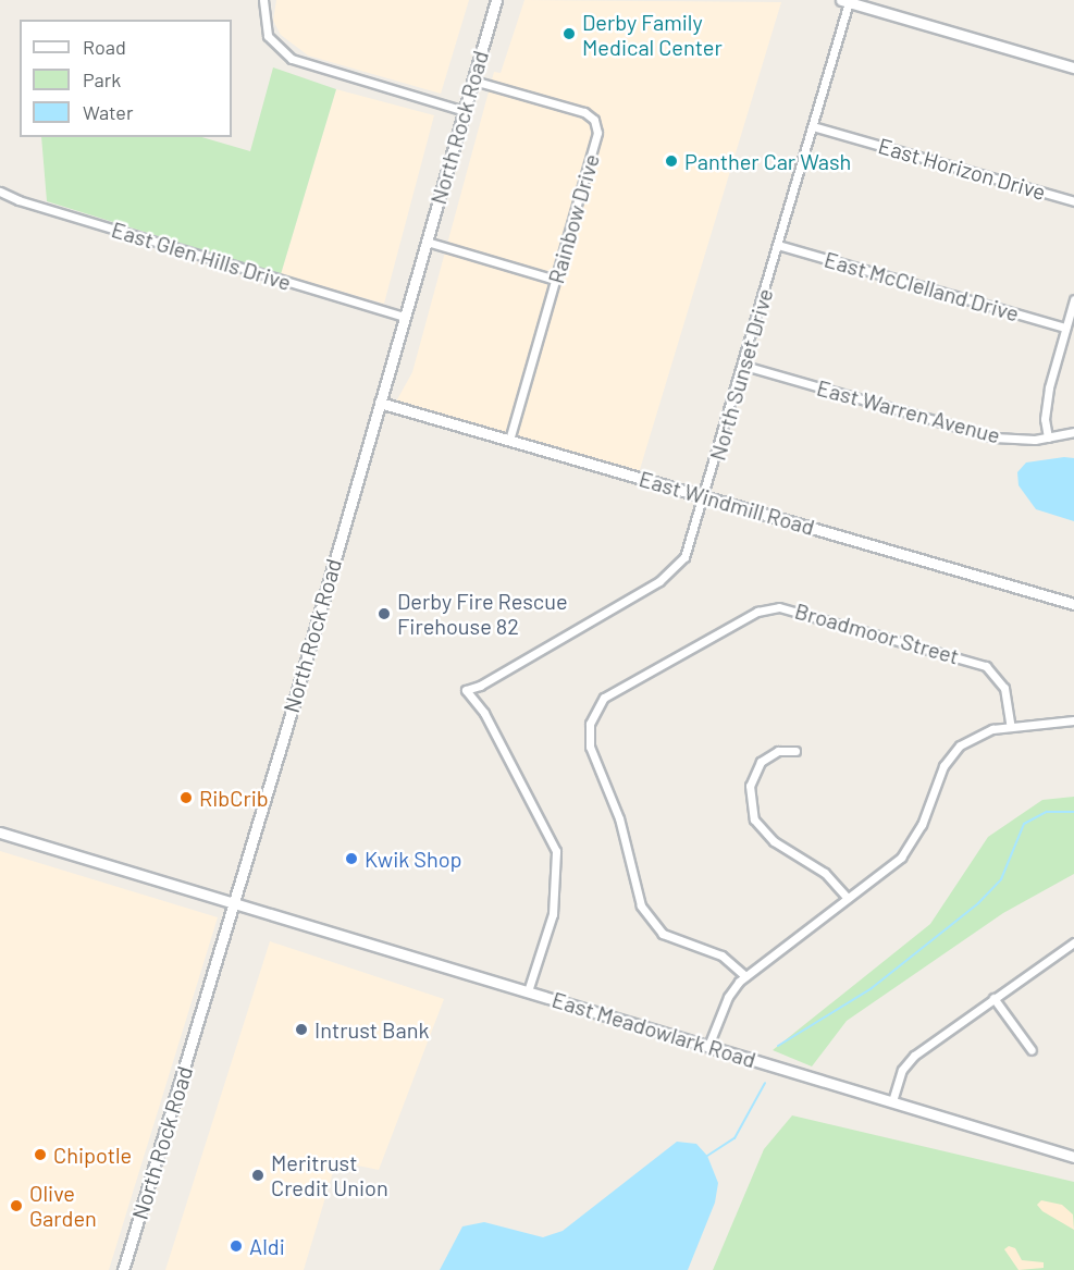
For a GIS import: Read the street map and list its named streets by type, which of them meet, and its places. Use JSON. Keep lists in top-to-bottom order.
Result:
{
  "streets": {
    "main road": ["North Rock Road", "East Windmill Road", "East Meadowlark Road"],
    "street": [
      "East Horizon Drive",
      "Rainbow Drive",
      "East Glen Hills Drive",
      "East McClelland Drive",
      "North Sunset Drive",
      "East Warren Avenue",
      "Broadmoor Street"
    ]
  },
  "crossings": [
    ["North Rock Road", "Rainbow Drive"],
    ["North Rock Road", "East Glen Hills Drive"],
    ["North Rock Road", "East Windmill Road"],
    ["North Rock Road", "East Meadowlark Road"],
    ["East Horizon Drive", "North Sunset Drive"],
    ["Rainbow Drive", "East Windmill Road"],
    ["East McClelland Drive", "North Sunset Drive"],
    ["North Sunset Drive", "East Warren Avenue"],
    ["North Sunset Drive", "East Windmill Road"],
    ["North Sunset Drive", "East Meadowlark Road"]
  ],
  "places": [
    "Derby Family Medical Center",
    "Panther Car Wash",
    "Derby Fire Rescue Firehouse 82",
    "RibCrib",
    "Kwik Shop",
    "Intrust Bank",
    "Chipotle",
    "Meritrust Credit Union",
    "Olive Garden",
    "Aldi"
  ],
  "legend": ["Road", "Park", "Water"]
}
